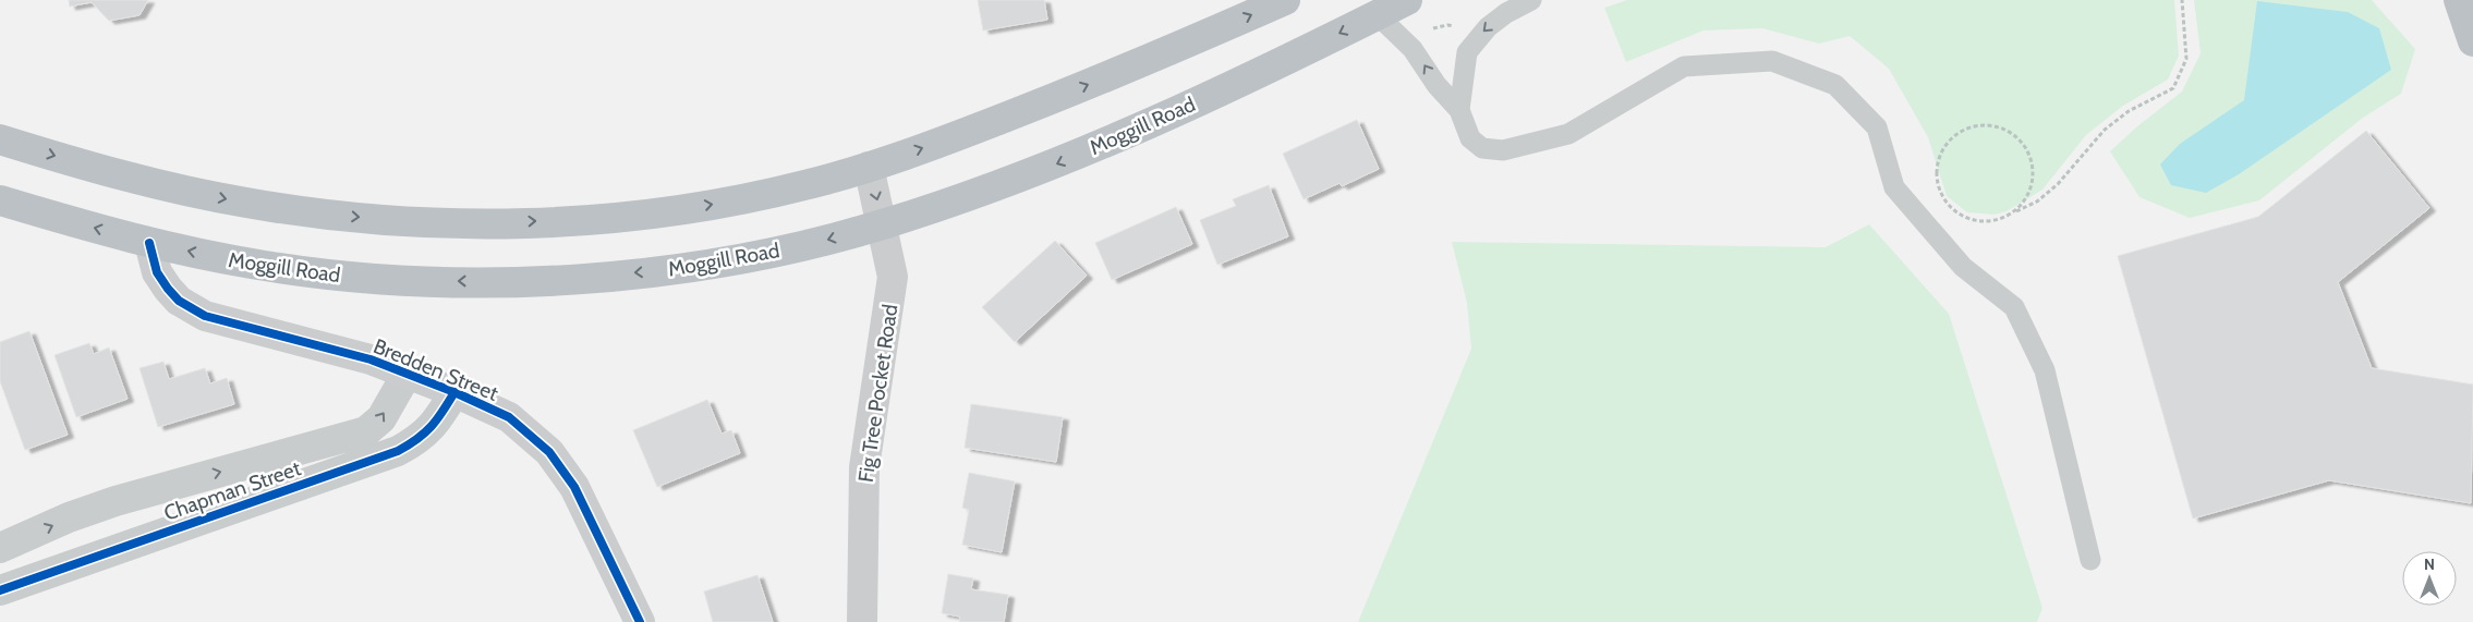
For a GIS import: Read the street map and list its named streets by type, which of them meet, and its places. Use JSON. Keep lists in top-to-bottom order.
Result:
{
  "streets": {
    "highway": ["Moggill Road"],
    "street": ["Bredden Street", "Fig Tree Pocket Road", "Chapman Street"]
  },
  "crossings": [
    ["Moggill Road", "Bredden Street"],
    ["Moggill Road", "Fig Tree Pocket Road"],
    ["Bredden Street", "Chapman Street"]
  ],
  "north": "top"
}
